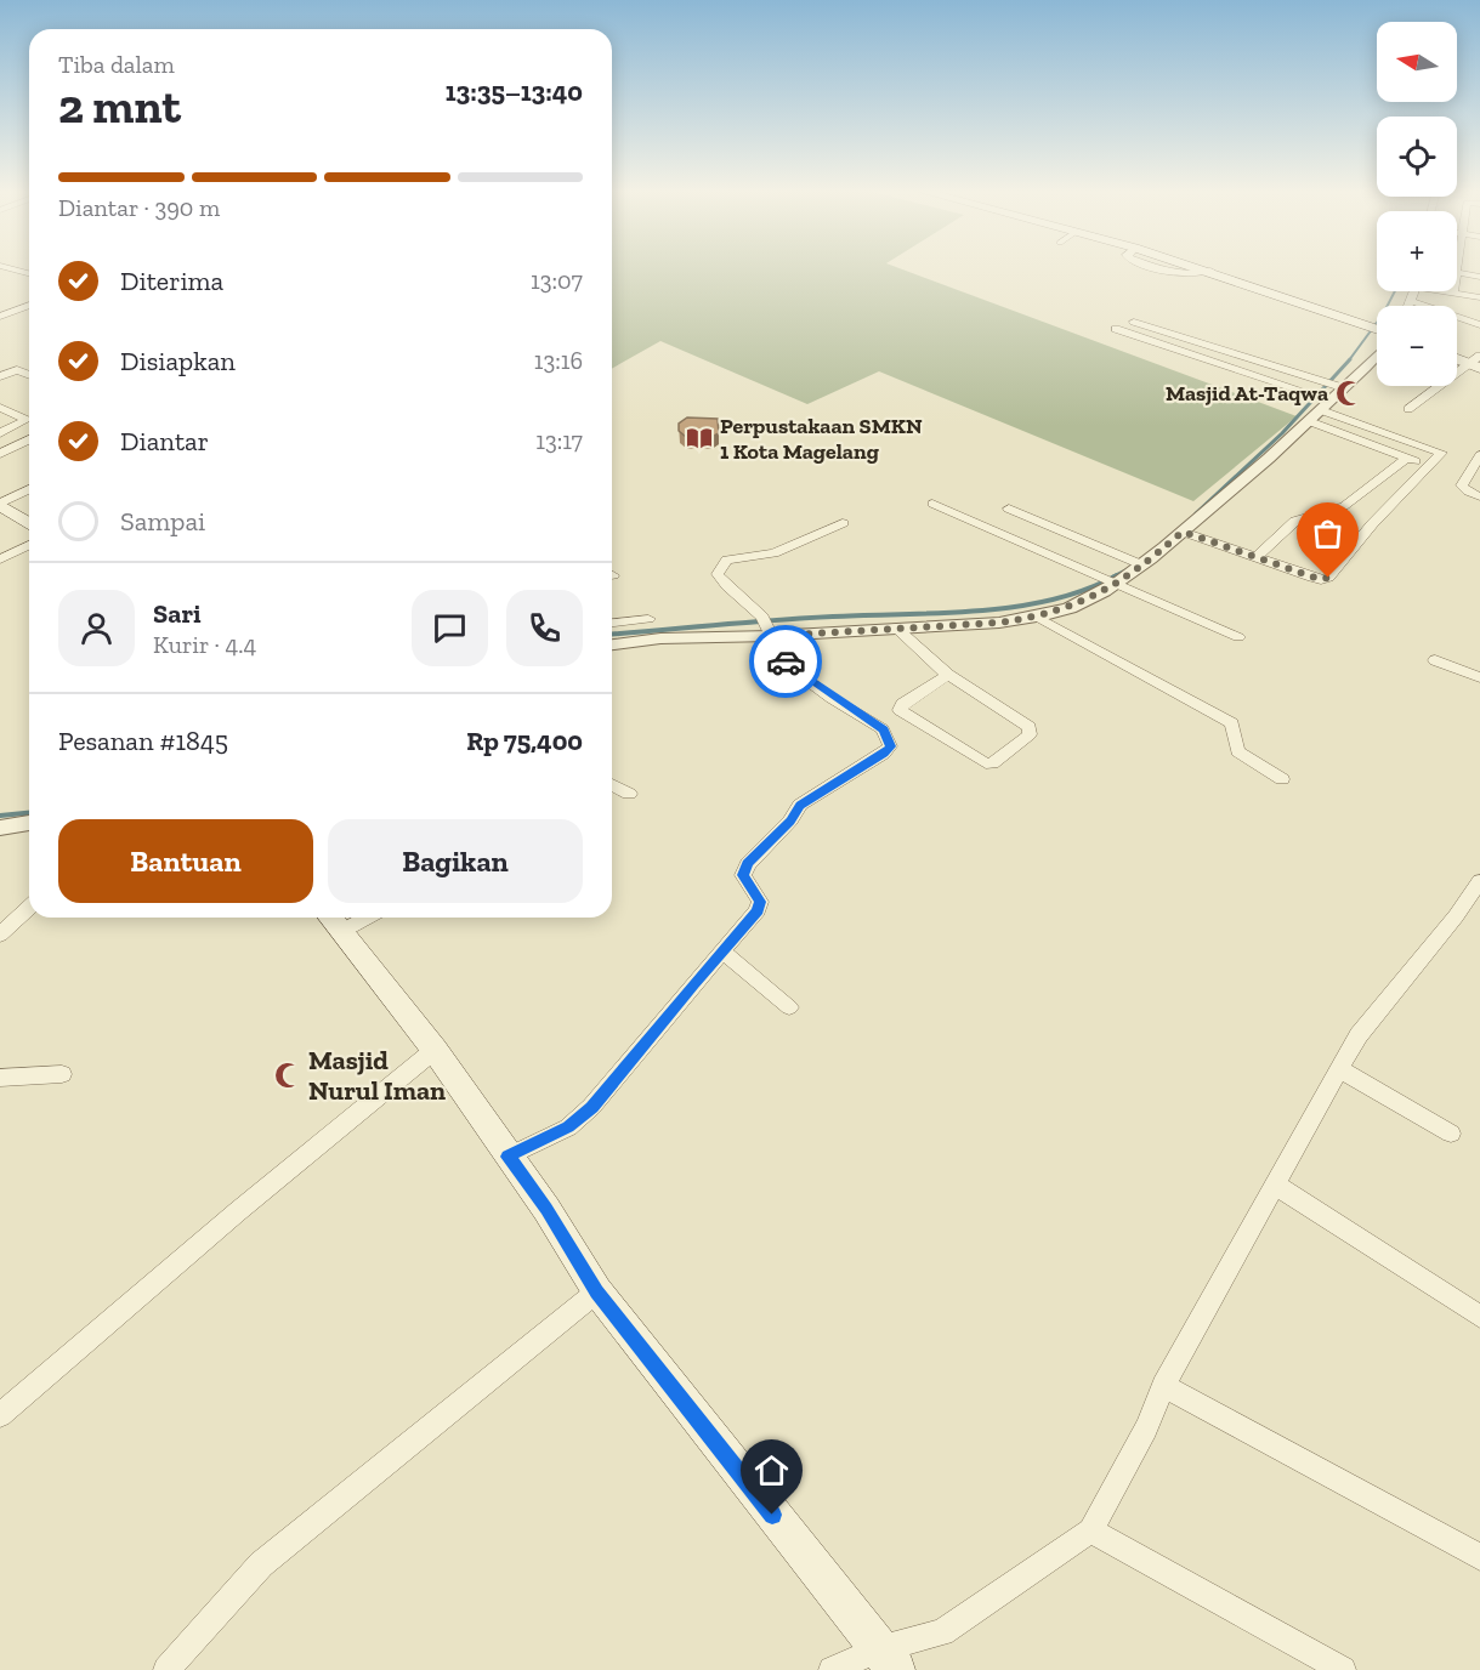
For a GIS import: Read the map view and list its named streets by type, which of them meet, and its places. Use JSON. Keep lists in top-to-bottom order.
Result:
{
  "places": {
    "mosque": ["Masjid At-Taqwa", "Masjid Nurul Iman"],
    "library": ["Perpustakaan SMKN 1 Kota Magelang"]
  },
  "north": "left",
  "page": {
    "map_buttons": ["+", "−"],
    "heading": ["2 mnt", "Tiba dalam", "13:35–13:40"],
    "panel": [
      "Sari",
      "Kurir · 4.4",
      "Pesanan #1845",
      "Rp 75,400"
    ],
    "bar": "Diantar · 390 m",
    "list": [
      ["Diterima", "13:07"],
      ["Disiapkan", "13:16"],
      ["Diantar", "13:17"],
      "Sampai"
    ],
    "buttons": ["Bantuan", "Bagikan"]
  }
}
